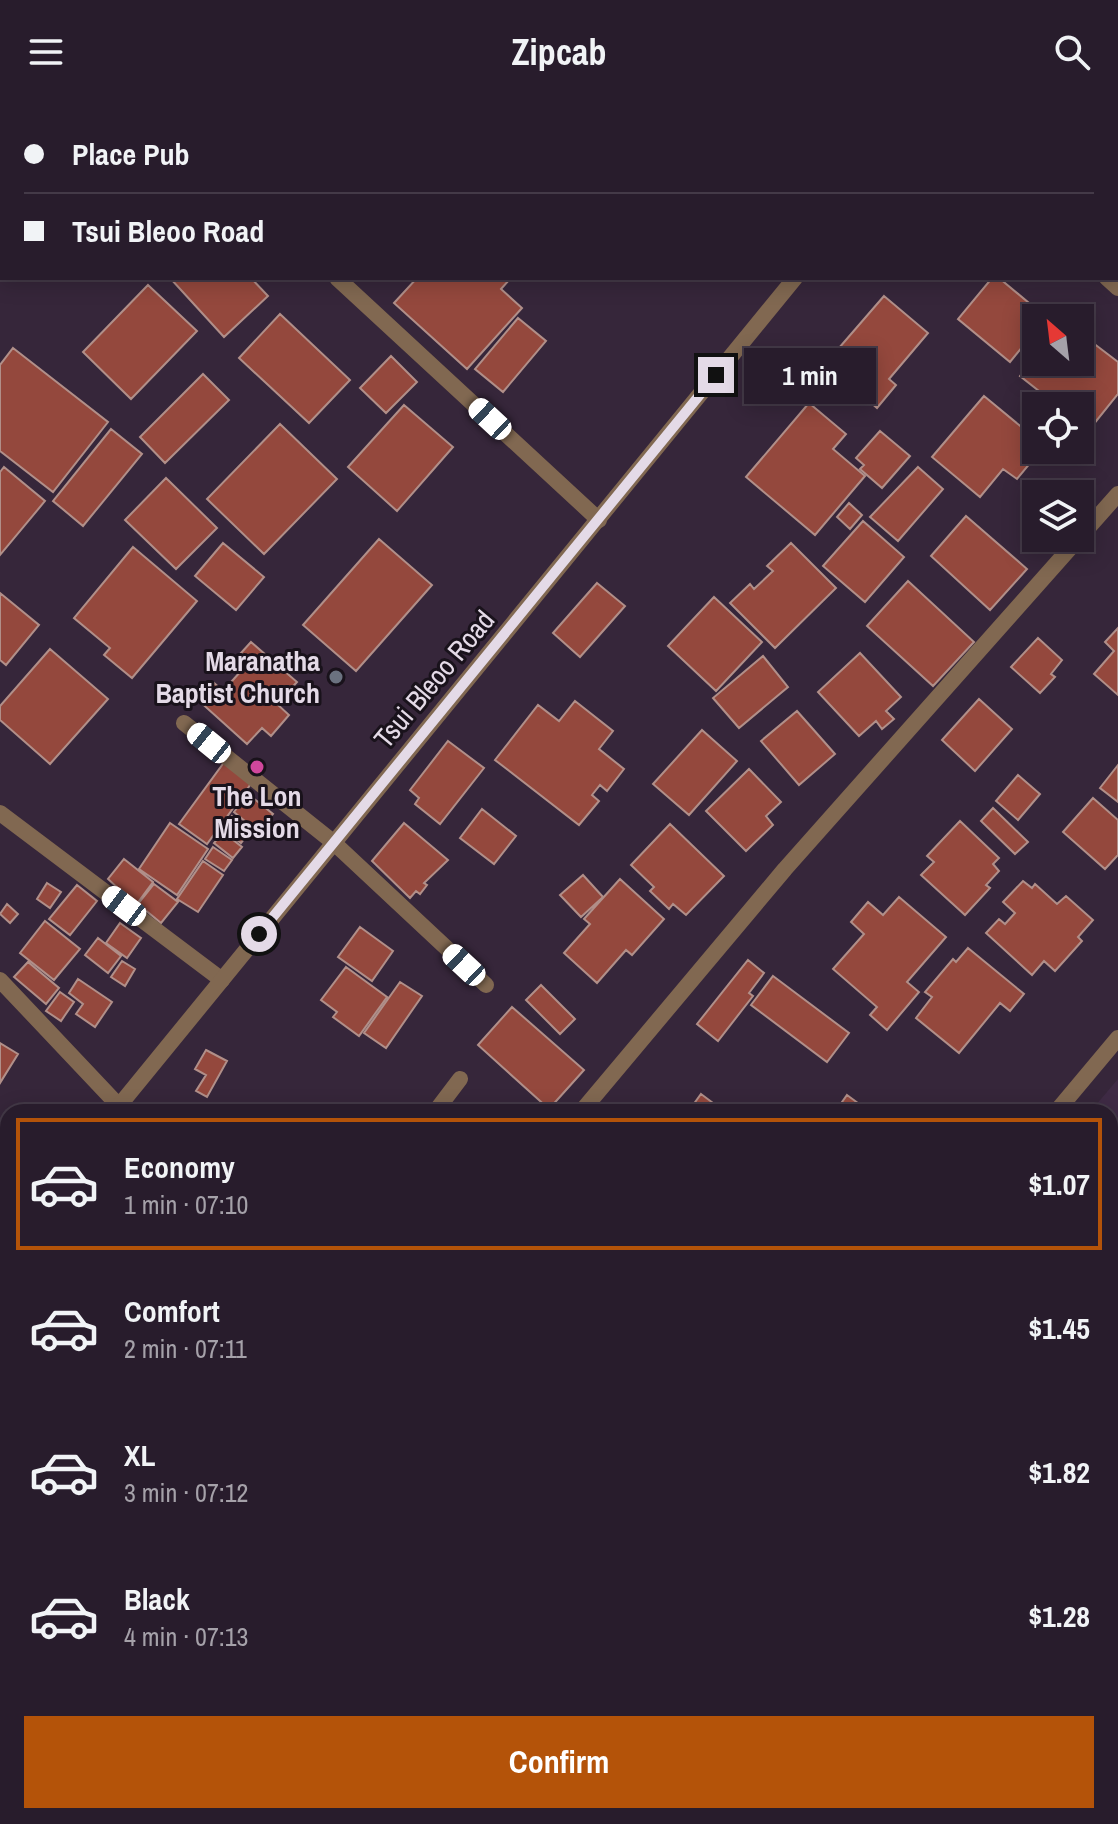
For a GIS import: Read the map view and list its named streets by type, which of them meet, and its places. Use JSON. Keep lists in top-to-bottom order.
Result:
{
  "streets": {
    "street": ["Tsui Bleoo Road"]
  },
  "places": ["Maranatha Baptist Church", "The Lon Mission"],
  "north": "top left",
  "page": {
    "header": "Zipcab",
    "banner": ["Place Pub", "Tsui Bleoo Road"],
    "bubble": "1 min",
    "list": [
      {
        "name": "Economy",
        "note": "1 min · 07:10",
        "value": "$1.07"
      },
      {
        "name": "Comfort",
        "note": "2 min · 07:11",
        "value": "$1.45"
      },
      {
        "name": "XL",
        "note": "3 min · 07:12",
        "value": "$1.82"
      },
      {
        "name": "Black",
        "note": "4 min · 07:13",
        "value": "$1.28"
      }
    ],
    "buttons": "Confirm"
  }
}
